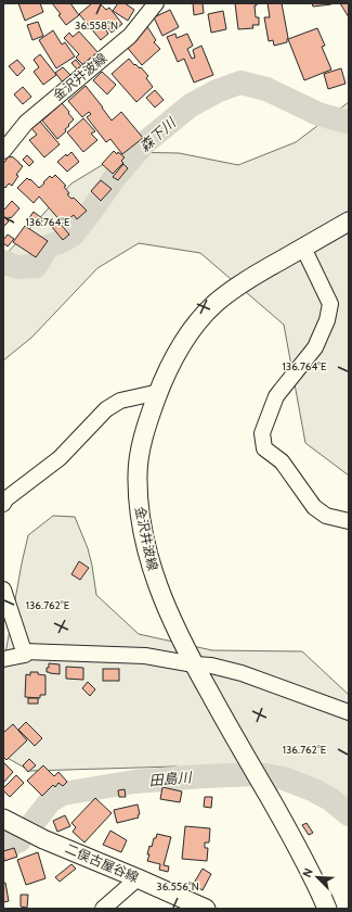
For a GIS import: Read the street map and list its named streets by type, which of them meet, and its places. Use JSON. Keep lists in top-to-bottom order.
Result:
{
  "streets": {
    "main road": ["金沢井波線", "二俣古屋谷線"]
  },
  "water": ["森下川", "田島川"],
  "north": "top left",
  "coordinates": [
    "36.558°N",
    "136.764°E",
    "136.762°E",
    "36.556°N"
  ]
}
